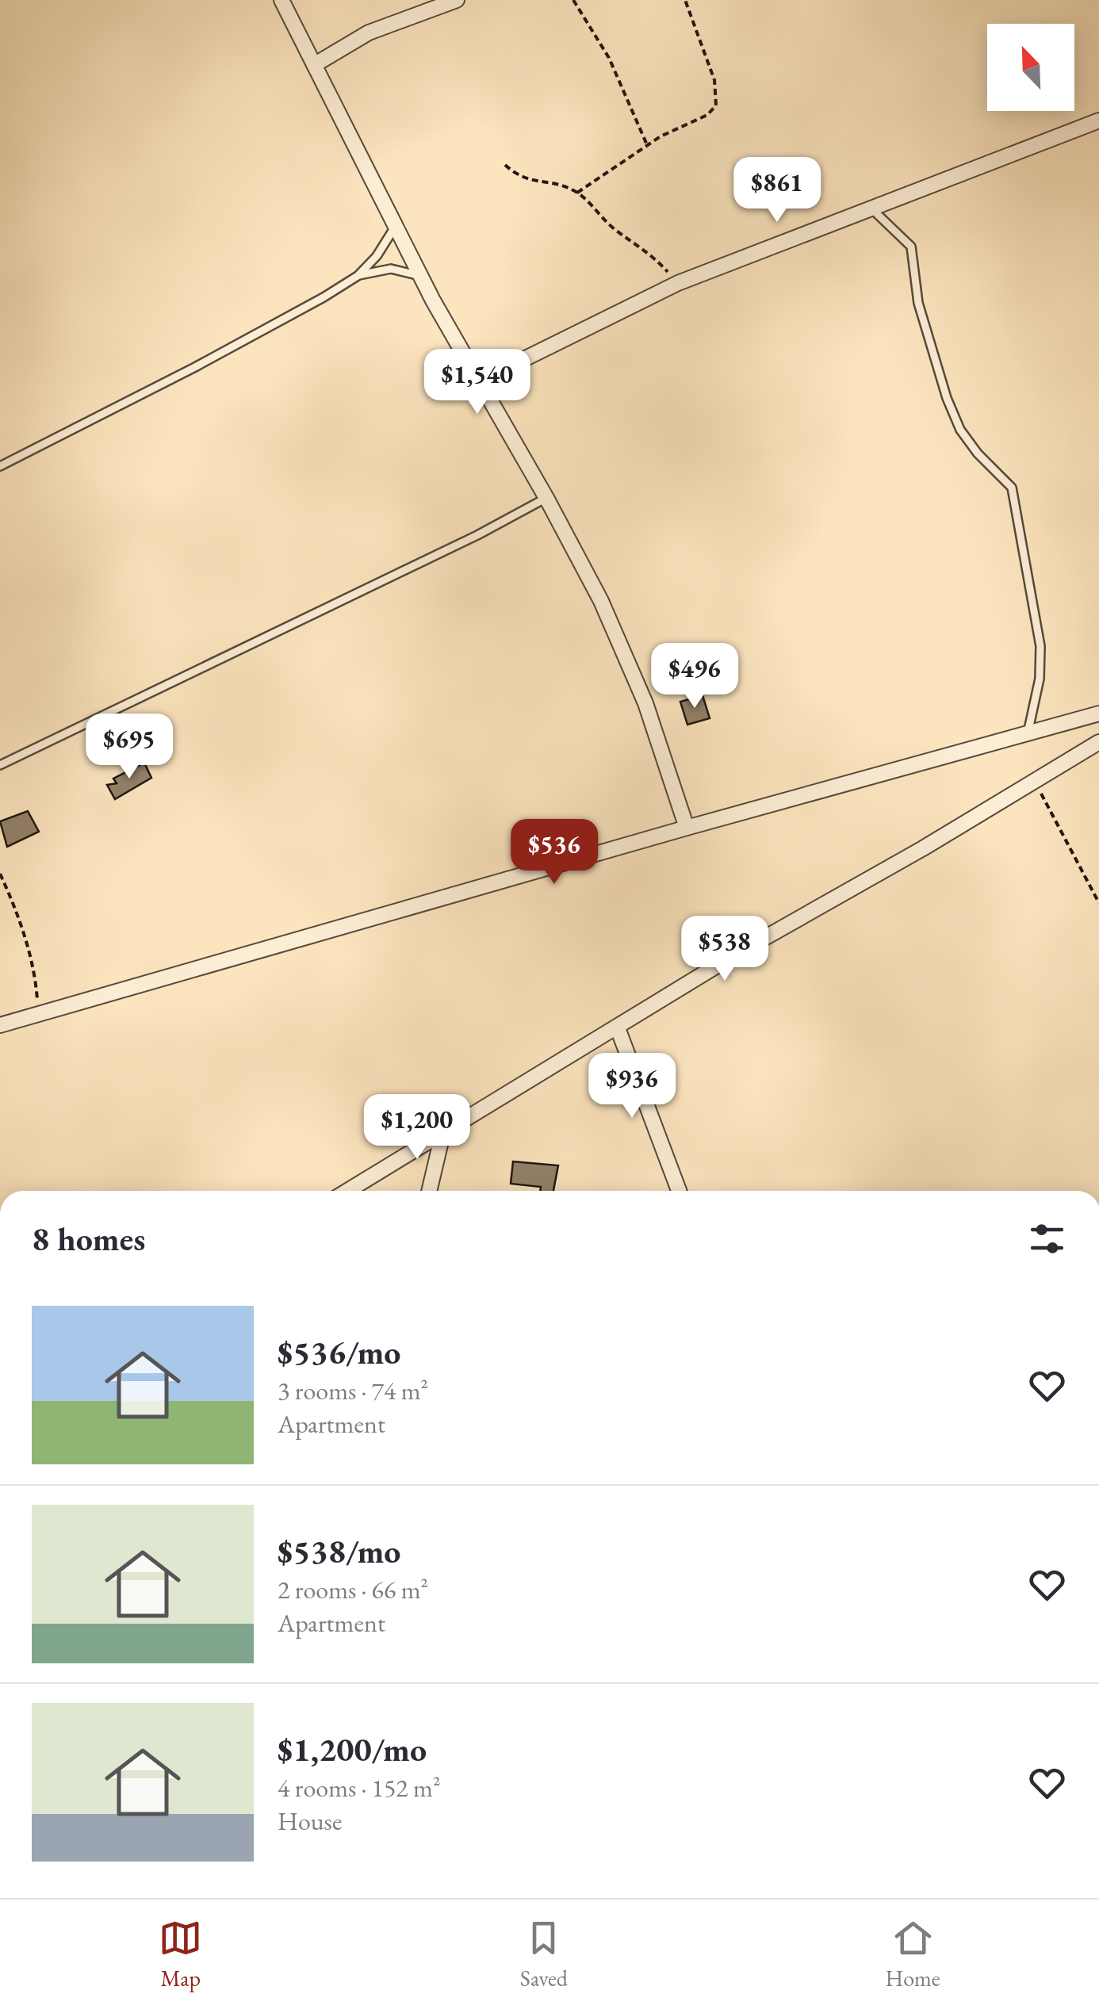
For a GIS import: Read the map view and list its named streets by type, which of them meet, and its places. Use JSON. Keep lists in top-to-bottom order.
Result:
{
  "north": "top left",
  "page": {
    "price": [
      "$861",
      "$1,540",
      "$496",
      "$695",
      "$536",
      "$538",
      "$936",
      "$1,200"
    ],
    "heading": "8 homes",
    "list": [
      {
        "name": "$536/mo",
        "note": "3 rooms · 74 m² · Apartment"
      },
      {
        "name": "$538/mo",
        "note": "2 rooms · 66 m² · Apartment"
      },
      {
        "name": "$1,200/mo",
        "note": "4 rooms · 152 m² · House"
      }
    ],
    "tabs": ["Map", "Saved", "Home"]
  }
}
